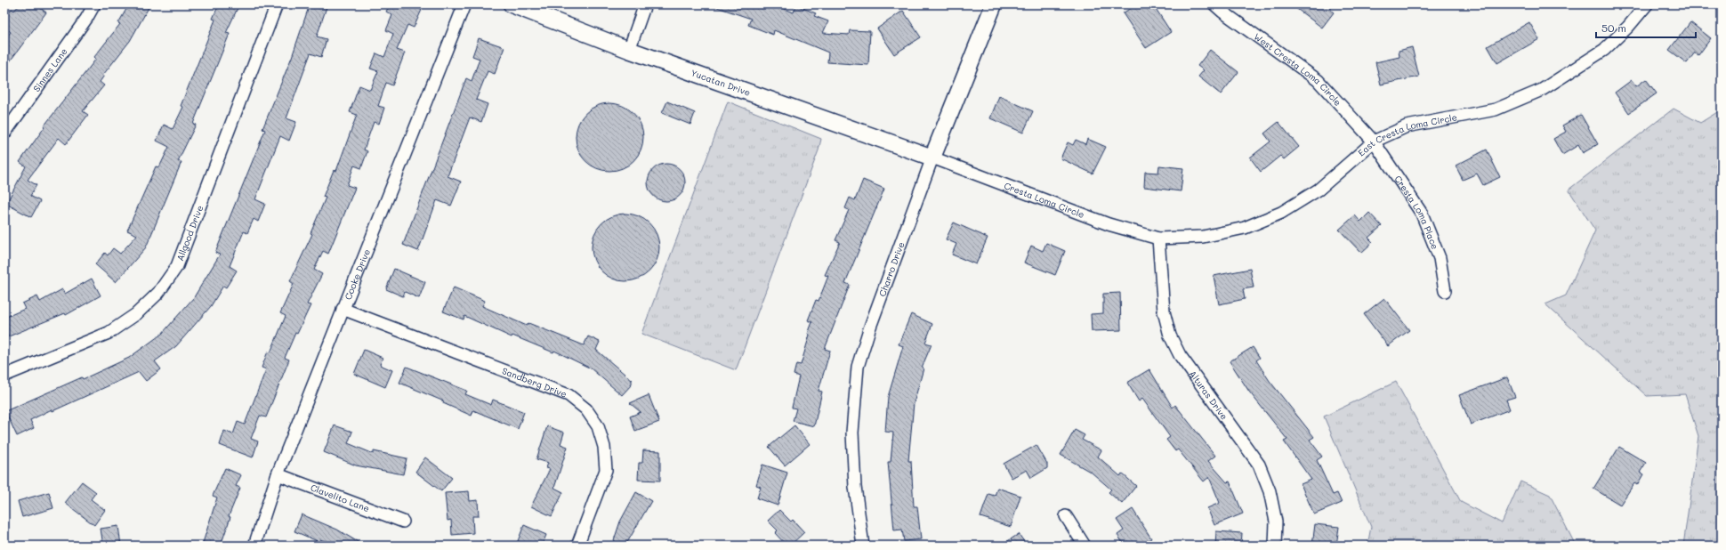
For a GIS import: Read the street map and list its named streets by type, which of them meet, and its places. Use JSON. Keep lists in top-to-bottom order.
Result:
{
  "streets": {
    "street": [
      "Sinnes Lane",
      "West Cresta Loma Circle",
      "Yucatan Drive",
      "East Cresta Loma Circle",
      "Cresta Loma Circle",
      "Cresta Loma Place",
      "Allgood Drive",
      "Charro Drive",
      "Cooke Drive",
      "Sandberg Drive",
      "Alturas Drive",
      "Clavelito Lane"
    ]
  },
  "crossings": [
    ["West Cresta Loma Circle", "East Cresta Loma Circle"],
    ["West Cresta Loma Circle", "Cresta Loma Place"],
    ["Yucatan Drive", "Cresta Loma Circle"],
    ["Yucatan Drive", "Charro Drive"],
    ["East Cresta Loma Circle", "Cresta Loma Circle"],
    ["East Cresta Loma Circle", "Cresta Loma Place"],
    ["East Cresta Loma Circle", "Alturas Drive"],
    ["Cresta Loma Circle", "Charro Drive"],
    ["Cresta Loma Circle", "Alturas Drive"],
    ["Cooke Drive", "Sandberg Drive"],
    ["Cooke Drive", "Clavelito Lane"]
  ],
  "scale_bar": "50 m"
}
